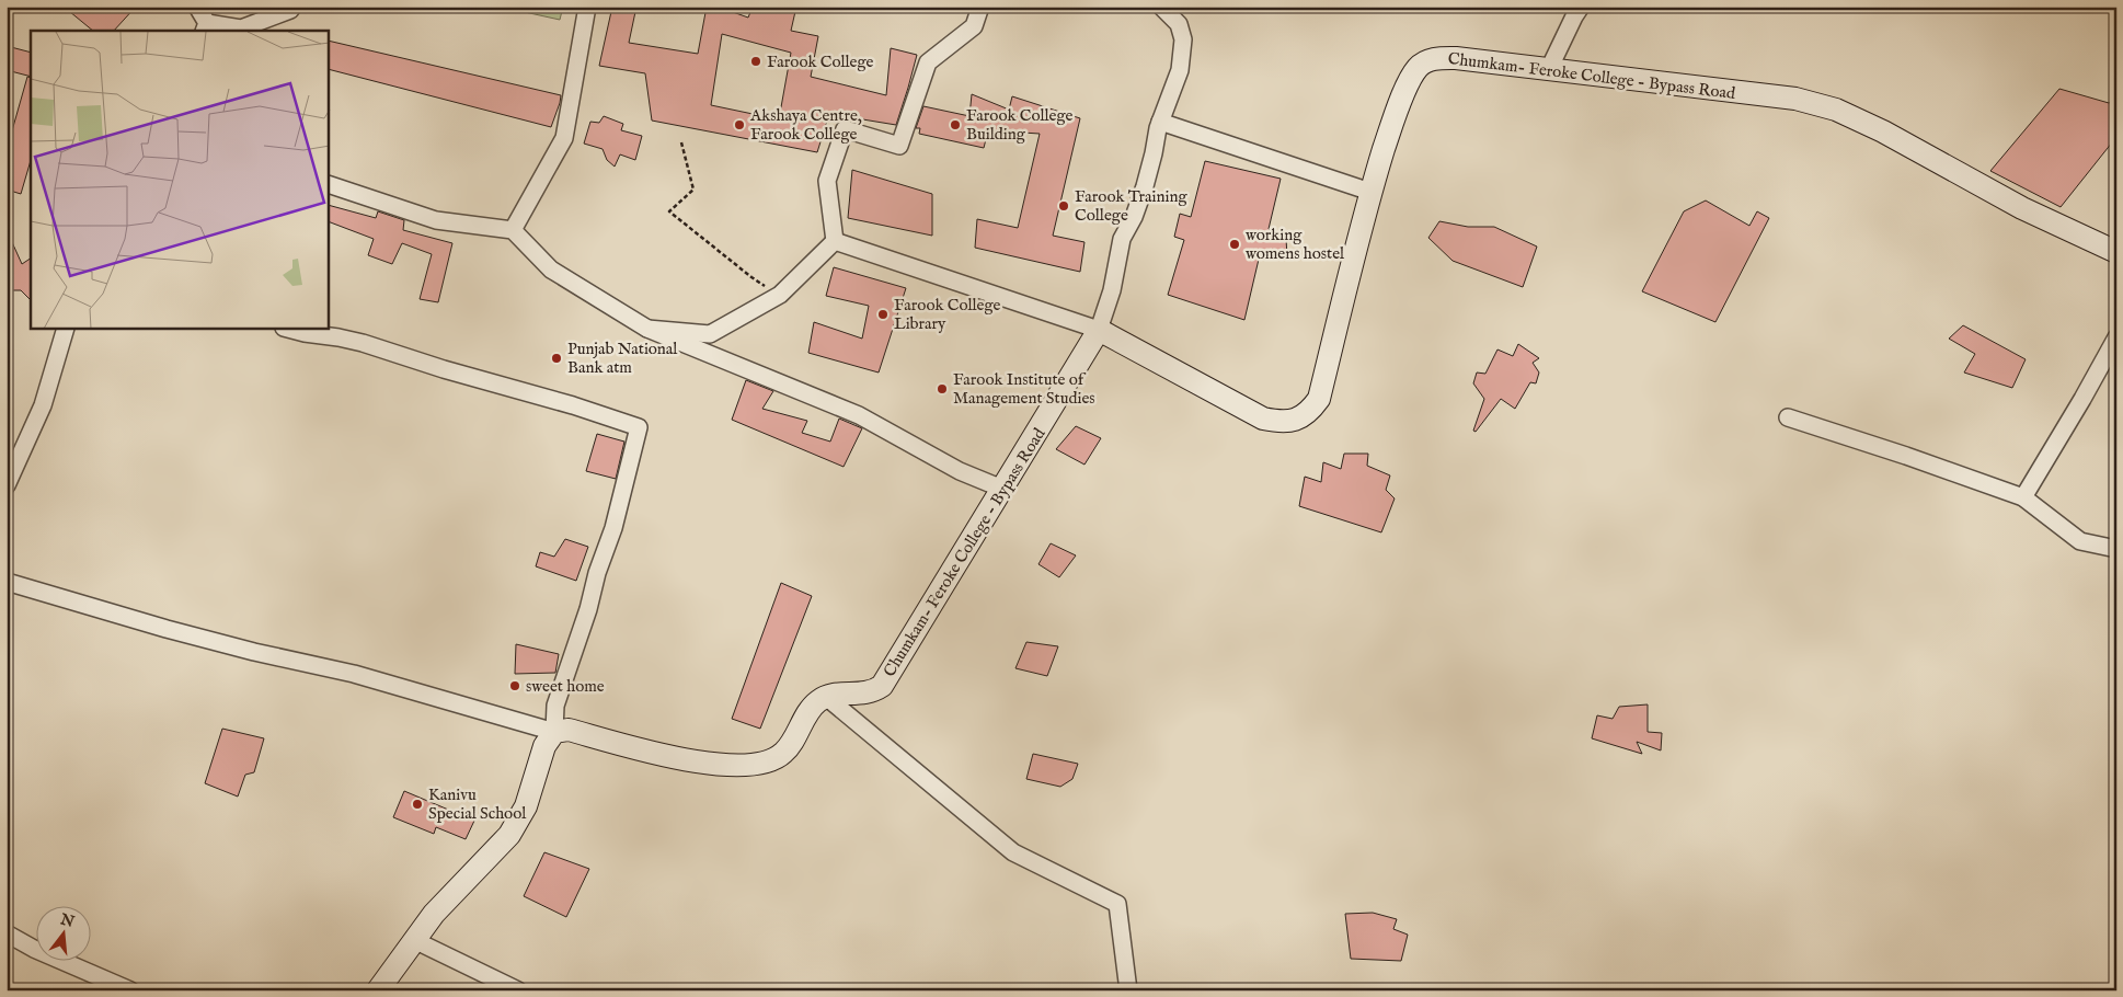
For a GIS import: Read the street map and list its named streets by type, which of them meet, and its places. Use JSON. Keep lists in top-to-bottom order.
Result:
{
  "streets": {
    "main road": ["Chumkam- Feroke College - Bypass Road"]
  },
  "places": [
    "Farook College",
    "Akshaya Centre, Farook College",
    "Farook College Building",
    "Farook Training College",
    "working womens hostel",
    "Farook College Library",
    "Punjab National Bank atm",
    "Farook Institute of Management Studies",
    "sweet home",
    "Kanivu Special School"
  ],
  "north": "top"
}
